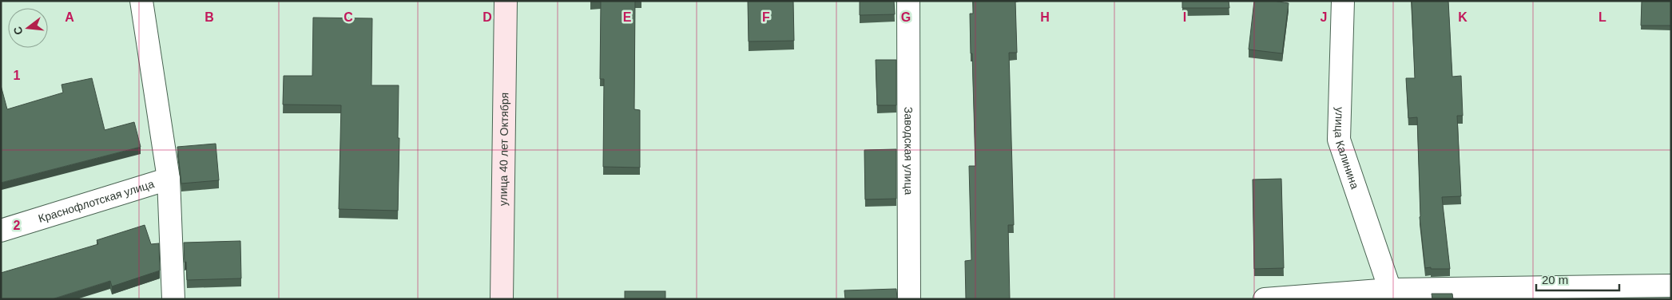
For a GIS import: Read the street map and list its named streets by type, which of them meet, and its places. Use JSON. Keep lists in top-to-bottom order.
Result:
{
  "streets": {
    "street": [
      "улица Калинина",
      "улица 40 лет Октября",
      "Заводская улица",
      "Краснофлотская улица"
    ]
  },
  "scale_bar": "20 m",
  "north": "left",
  "grid": {
    "columns": [
      "A",
      "B",
      "C",
      "D",
      "E",
      "F",
      "G",
      "H",
      "I",
      "J",
      "K",
      "L"
    ],
    "rows": ["1", "2"]
  }
}
